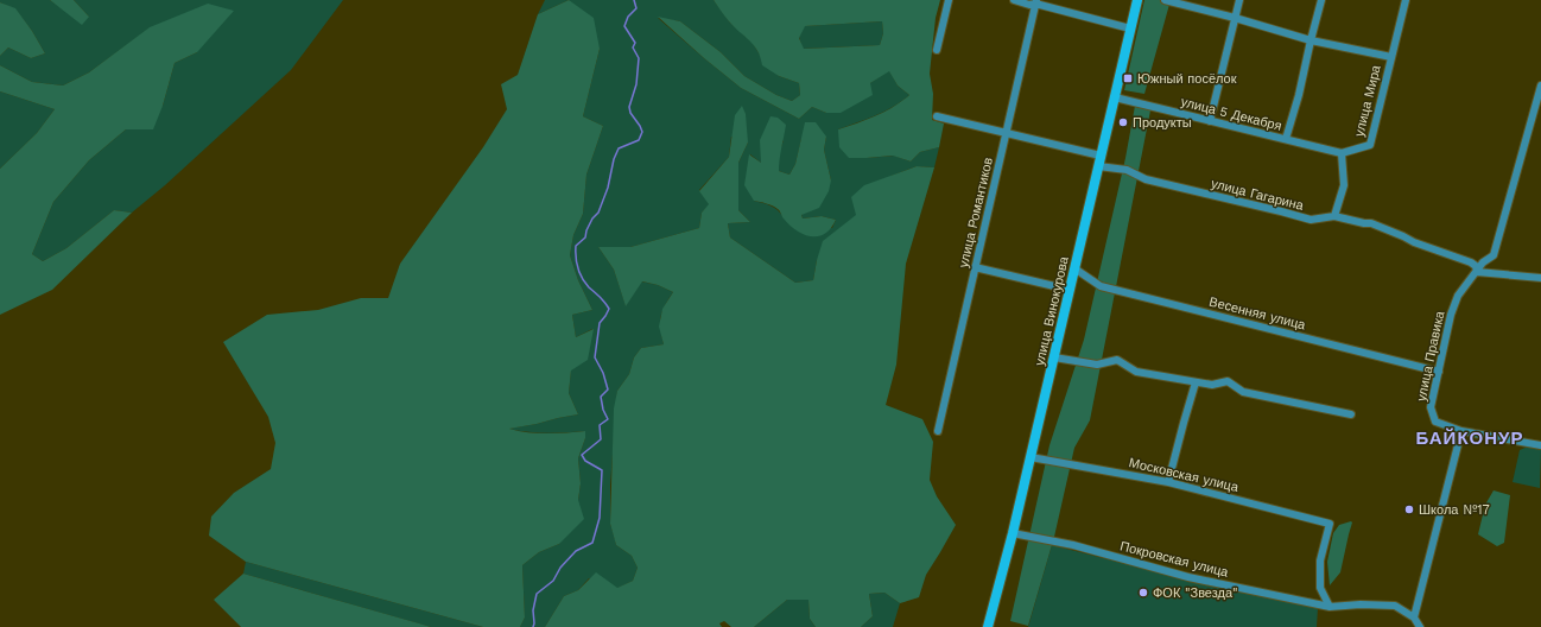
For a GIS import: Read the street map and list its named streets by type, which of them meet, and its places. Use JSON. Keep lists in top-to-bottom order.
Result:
{
  "streets": {
    "main road": ["улица Винокурова"],
    "street": [
      "улица Мира",
      "улица 5 Декабря",
      "улица Гагарина",
      "улица Романтиков",
      "Весенняя улица",
      "улица Правика",
      "Московская улица",
      "Покровская улица"
    ]
  },
  "crossings": [
    ["улица Мира", "улица 5 Декабря"],
    ["улица 5 Декабря", "улица Винокурова"],
    ["улица Гагарина", "улица Винокурова"],
    ["улица Гагарина", "улица Правика"],
    ["улица Винокурова", "Весенняя улица"],
    ["улица Винокурова", "Московская улица"],
    ["улица Винокурова", "Покровская улица"],
    ["Весенняя улица", "улица Правика"],
    ["Московская улица", "Покровская улица"]
  ],
  "districts": ["БАЙКОНУР"],
  "places": {
    "transit": ["Южный посёлок"],
    "other": ["Продукты", "Школа №17", "ФОК \"Звезда\""]
  }
}
